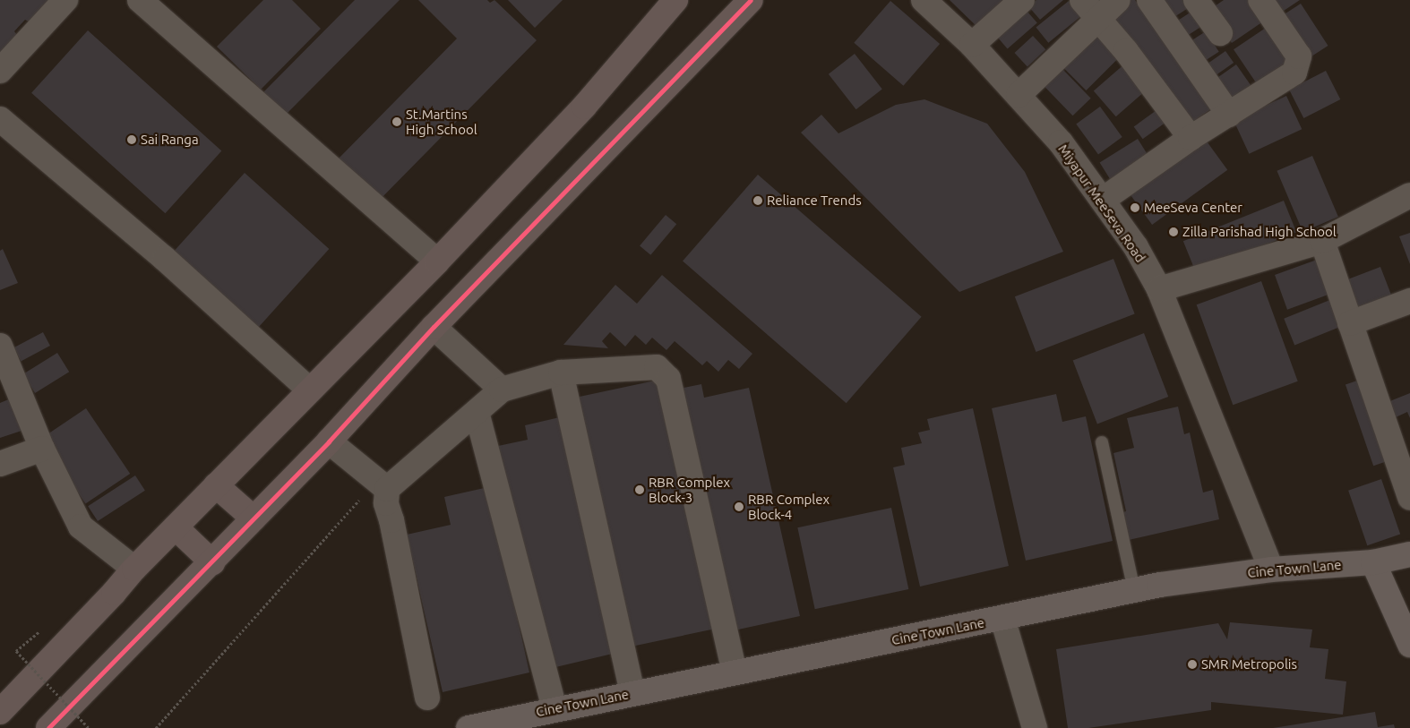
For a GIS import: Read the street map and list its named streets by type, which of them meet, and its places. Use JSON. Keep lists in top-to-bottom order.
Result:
{
  "streets": {
    "street": ["Miyapur MeeSeva Road", "Cine Town Lane"]
  },
  "crossings": [
    ["Miyapur MeeSeva Road", "Cine Town Lane"]
  ],
  "places": [
    "St.Martins High School",
    "Sai Ranga",
    "Reliance Trends",
    "MeeSeva Center",
    "Zilla Parishad High School",
    "RBR Complex Block-3",
    "RBR Complex Block-4",
    "SMR Metropolis"
  ]
}
